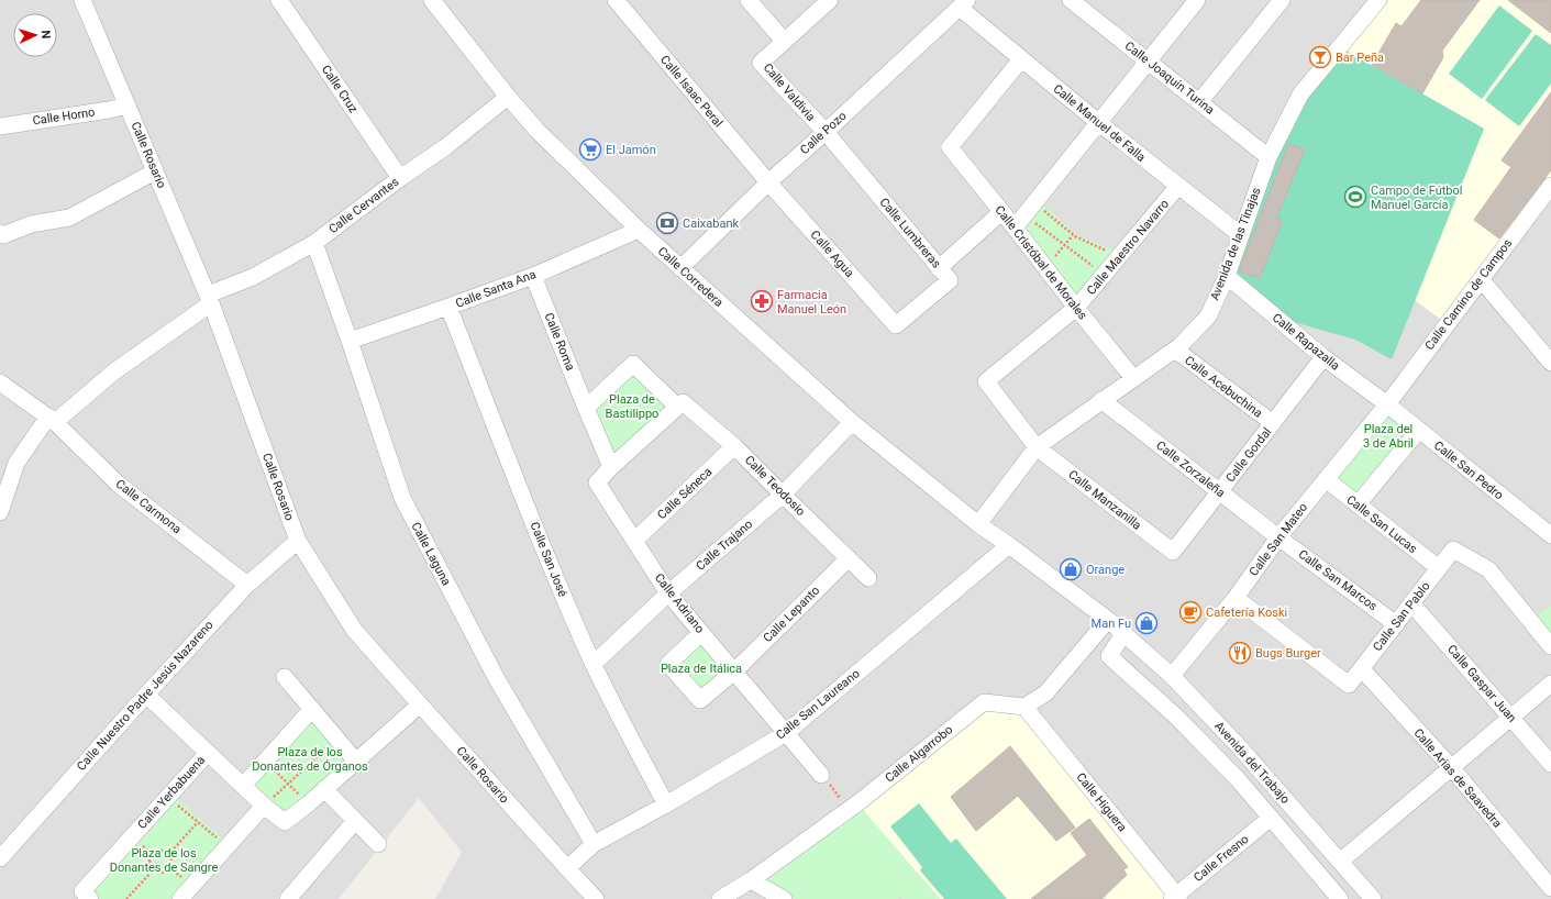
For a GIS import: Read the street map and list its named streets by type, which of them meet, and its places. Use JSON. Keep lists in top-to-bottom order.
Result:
{
  "streets": {
    "street": [
      "Calle Joaquín Turina",
      "Calle Cruz",
      "Calle Isaac Peral",
      "Calle Valdivia",
      "Calle Horno",
      "Calle Manuel de Falla",
      "Calle Pozo",
      "Calle Rosario",
      "Calle Cervantes",
      "Calle Lumbreras",
      "Avenida de las Tinajas",
      "Calle Maestro Navarro",
      "Calle Agua",
      "Calle Cristóbal de Morales",
      "Calle Corredera",
      "Calle Santa Ana",
      "Calle Camino de Campos",
      "Calle Roma",
      "Calle Rapazalla",
      "Calle Acebuchina",
      "Calle Gordal",
      "Calle Zorzaleña",
      "Calle San Pedro",
      "Calle Teodosio",
      "Calle Séneca",
      "Calle Manzanilla",
      "Calle Carmona",
      "Calle San Lucas",
      "Calle San Mateo",
      "Calle Trajano",
      "Calle Laguna",
      "Calle San José",
      "Calle San Marcos",
      "Calle Adriano",
      "Calle Lepanto",
      "Calle San Pablo",
      "Calle Gaspar Juan",
      "Calle Nuestro Padre Jesús Nazareno",
      "Calle San Laureano",
      "Calle Algarrobo",
      "Avenida del Trabajo",
      "Calle Arias de Saavedra",
      "Calle Yerbabuena",
      "Calle Higuera",
      "Calle Fresno"
    ]
  },
  "crossings": [
    ["Calle Joaquín Turina", "Avenida de las Tinajas"],
    ["Calle Cruz", "Calle Cervantes"],
    ["Calle Isaac Peral", "Calle Pozo"],
    ["Calle Isaac Peral", "Calle Agua"],
    ["Calle Valdivia", "Calle Pozo"],
    ["Calle Valdivia", "Calle Lumbreras"],
    ["Calle Horno", "Calle Rosario"],
    ["Calle Manuel de Falla", "Calle Pozo"],
    ["Calle Manuel de Falla", "Avenida de las Tinajas"],
    ["Calle Manuel de Falla", "Calle Maestro Navarro"],
    ["Calle Manuel de Falla", "Calle Cristóbal de Morales"],
    ["Calle Pozo", "Calle Lumbreras"],
    ["Calle Pozo", "Calle Agua"],
    ["Calle Pozo", "Calle Corredera"],
    ["Calle Rosario", "Calle Cervantes"],
    ["Calle Rosario", "Calle Nuestro Padre Jesús Nazareno"],
    ["Calle Rosario", "Calle San Laureano"],
    ["Calle Cervantes", "Calle Corredera"],
    ["Calle Cervantes", "Calle Carmona"],
    ["Calle Cervantes", "Calle Laguna"],
    ["Calle Lumbreras", "Calle Agua"],
    ["Avenida de las Tinajas", "Calle Cristóbal de Morales"],
    ["Avenida de las Tinajas", "Calle Corredera"],
    ["Avenida de las Tinajas", "Calle Rapazalla"],
    ["Avenida de las Tinajas", "Calle Acebuchina"],
    ["Avenida de las Tinajas", "Calle Zorzaleña"],
    ["Avenida de las Tinajas", "Calle Manzanilla"],
    ["Avenida de las Tinajas", "Avenida del Trabajo"],
    ["Calle Maestro Navarro", "Calle Cristóbal de Morales"],
    ["Calle Maestro Navarro", "Calle Manzanilla"],
    ["Calle Corredera", "Calle Santa Ana"],
    ["Calle Corredera", "Calle Trajano"],
    ["Calle Corredera", "Avenida del Trabajo"],
    ["Calle Santa Ana", "Calle Roma"],
    ["Calle Santa Ana", "Calle Laguna"],
    ["Calle Santa Ana", "Calle San José"],
    ["Calle Camino de Campos", "Calle Rapazalla"],
    ["Calle Camino de Campos", "Calle San Pedro"],
    ["Calle Camino de Campos", "Calle San Mateo"],
    ["Calle Rapazalla", "Calle Gordal"],
    ["Calle Rapazalla", "Calle San Pedro"],
    ["Calle Rapazalla", "Calle San Mateo"],
    ["Calle Acebuchina", "Calle Gordal"],
    ["Calle Gordal", "Calle Zorzaleña"],
    ["Calle Gordal", "Calle Manzanilla"],
    ["Calle Zorzaleña", "Calle San Mateo"],
    ["Calle Zorzaleña", "Calle San Marcos"],
    ["Calle San Pedro", "Calle San Mateo"],
    ["Calle Teodosio", "Calle Séneca"],
    ["Calle Teodosio", "Calle Trajano"],
    ["Calle Teodosio", "Calle Lepanto"],
    ["Calle Séneca", "Calle Adriano"],
    ["Calle Carmona", "Calle Nuestro Padre Jesús Nazareno"],
    ["Calle San Lucas", "Calle San Mateo"],
    ["Calle San Lucas", "Calle San Pablo"],
    ["Calle San Mateo", "Calle San Marcos"],
    ["Calle San Mateo", "Calle San Pablo"],
    ["Calle San Mateo", "Avenida del Trabajo"],
    ["Calle Trajano", "Calle San José"],
    ["Calle Trajano", "Calle Adriano"],
    ["Calle Laguna", "Calle San Laureano"],
    ["Calle San José", "Calle San Laureano"],
    ["Calle San Marcos", "Calle San Pablo"],
    ["Calle Adriano", "Calle Lepanto"],
    ["Calle Adriano", "Calle San Laureano"],
    ["Calle San Pablo", "Calle Gaspar Juan"],
    ["Calle San Pablo", "Calle Arias de Saavedra"],
    ["Calle San Laureano", "Avenida del Trabajo"],
    ["Calle Algarrobo", "Calle Higuera"],
    ["Avenida del Trabajo", "Calle Fresno"],
    ["Calle Higuera", "Calle Fresno"]
  ],
  "parks": [
    "Plaza de Bastilippo",
    "Plaza del 3 de Abril",
    "Plaza de Itálica",
    "Plaza de los Donantes de Órganos",
    "Plaza de los Donantes de Sangre"
  ],
  "places": {
    "bar": ["Bar Peña"],
    "supermarket": ["El Jamón"],
    "sports": ["Campo de Fútbol Manuel García"],
    "bank": ["Caixabank"],
    "pharmacy": ["Farmacia Manuel León"],
    "shop": ["Orange", "Man Fu"],
    "cafe": ["Cafetería Koski"],
    "restaurant": ["Bugs Burger"]
  },
  "north": "right"
}
